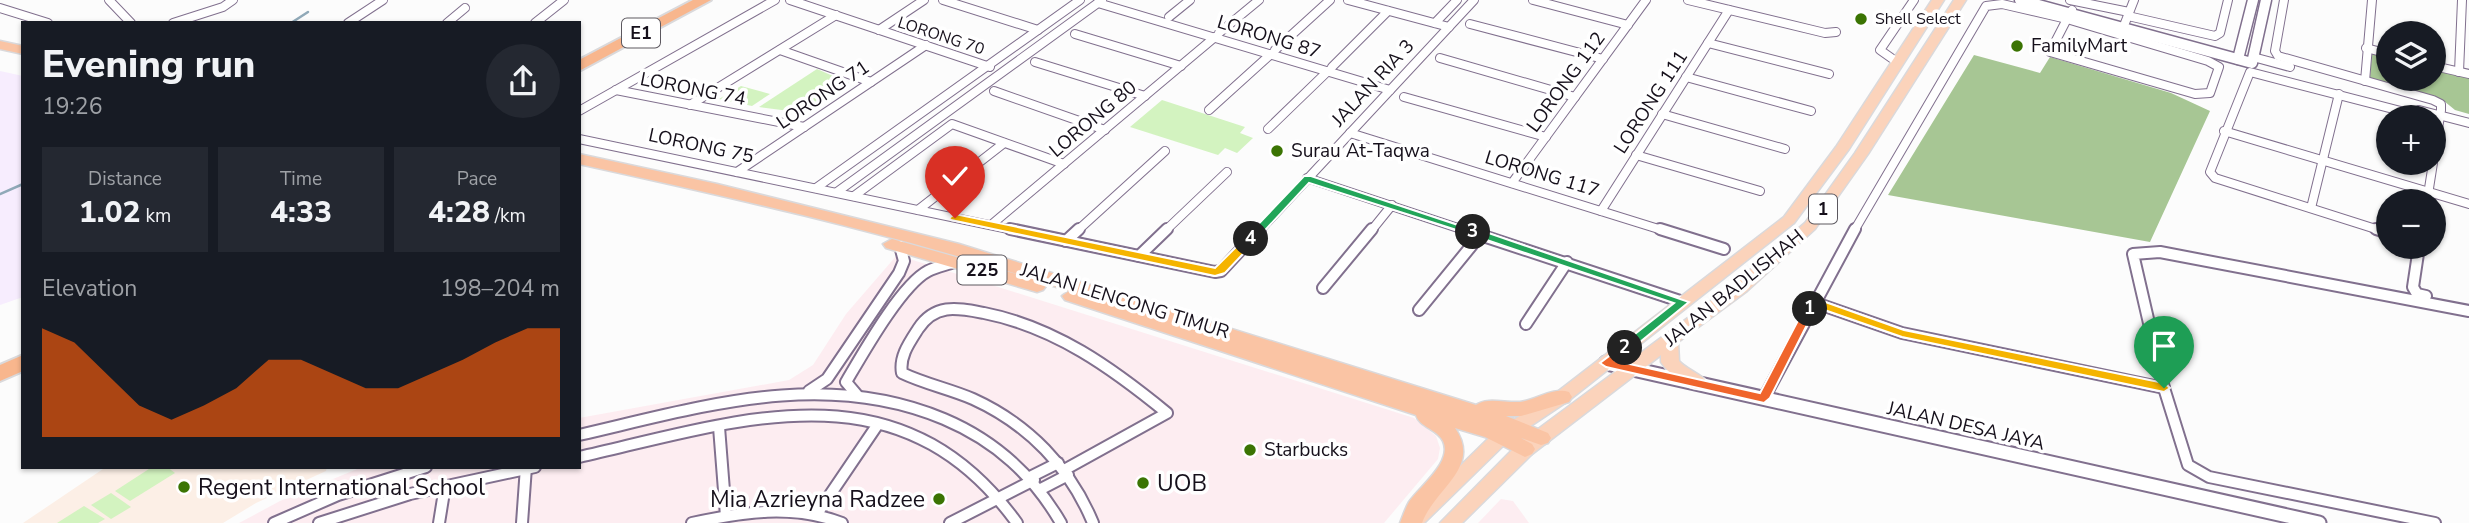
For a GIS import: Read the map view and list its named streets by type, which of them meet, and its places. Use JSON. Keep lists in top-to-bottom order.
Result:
{
  "streets": {
    "highway": ["E1", "225", "JALAN LENCONG TIMUR"],
    "main road": ["1", "JALAN BADLISHAH"],
    "street": [
      "LORONG 70",
      "LORONG 87",
      "LORONG 112",
      "JALAN RIA 3",
      "LORONG 74",
      "LORONG 71",
      "LORONG 111",
      "LORONG 80",
      "LORONG 75",
      "LORONG 117",
      "JALAN DESA JAYA"
    ]
  },
  "crossings": [
    ["LORONG 70", "LORONG 71"],
    ["LORONG 87", "JALAN RIA 3"],
    ["LORONG 87", "LORONG 80"],
    ["LORONG 112", "LORONG 117"],
    ["JALAN RIA 3", "LORONG 80"],
    ["JALAN RIA 3", "LORONG 75"],
    ["JALAN RIA 3", "LORONG 117"],
    ["LORONG 74", "LORONG 71"],
    ["LORONG 71", "LORONG 75"],
    ["LORONG 111", "LORONG 117"],
    ["JALAN BADLISHAH", "JALAN LENCONG TIMUR"],
    ["JALAN BADLISHAH", "JALAN DESA JAYA"]
  ],
  "places": [
    "Shell Select",
    "FamilyMart",
    "Surau At-Taqwa",
    "Starbucks",
    "UOB",
    "Regent International School",
    "Mia Azrieyna Radzee"
  ],
  "page": {
    "map_buttons": ["+", "−"],
    "heading": ["Evening run", "19:26"],
    "stats": [
      ["Distance", "1.02 km"],
      ["Time", "4:33"],
      ["Pace", "4:28 /km"]
    ],
    "pins": [
      "3",
      "4",
      "1",
      "2"
    ],
    "chart": ["Elevation", "198–204 m"]
  }
}
